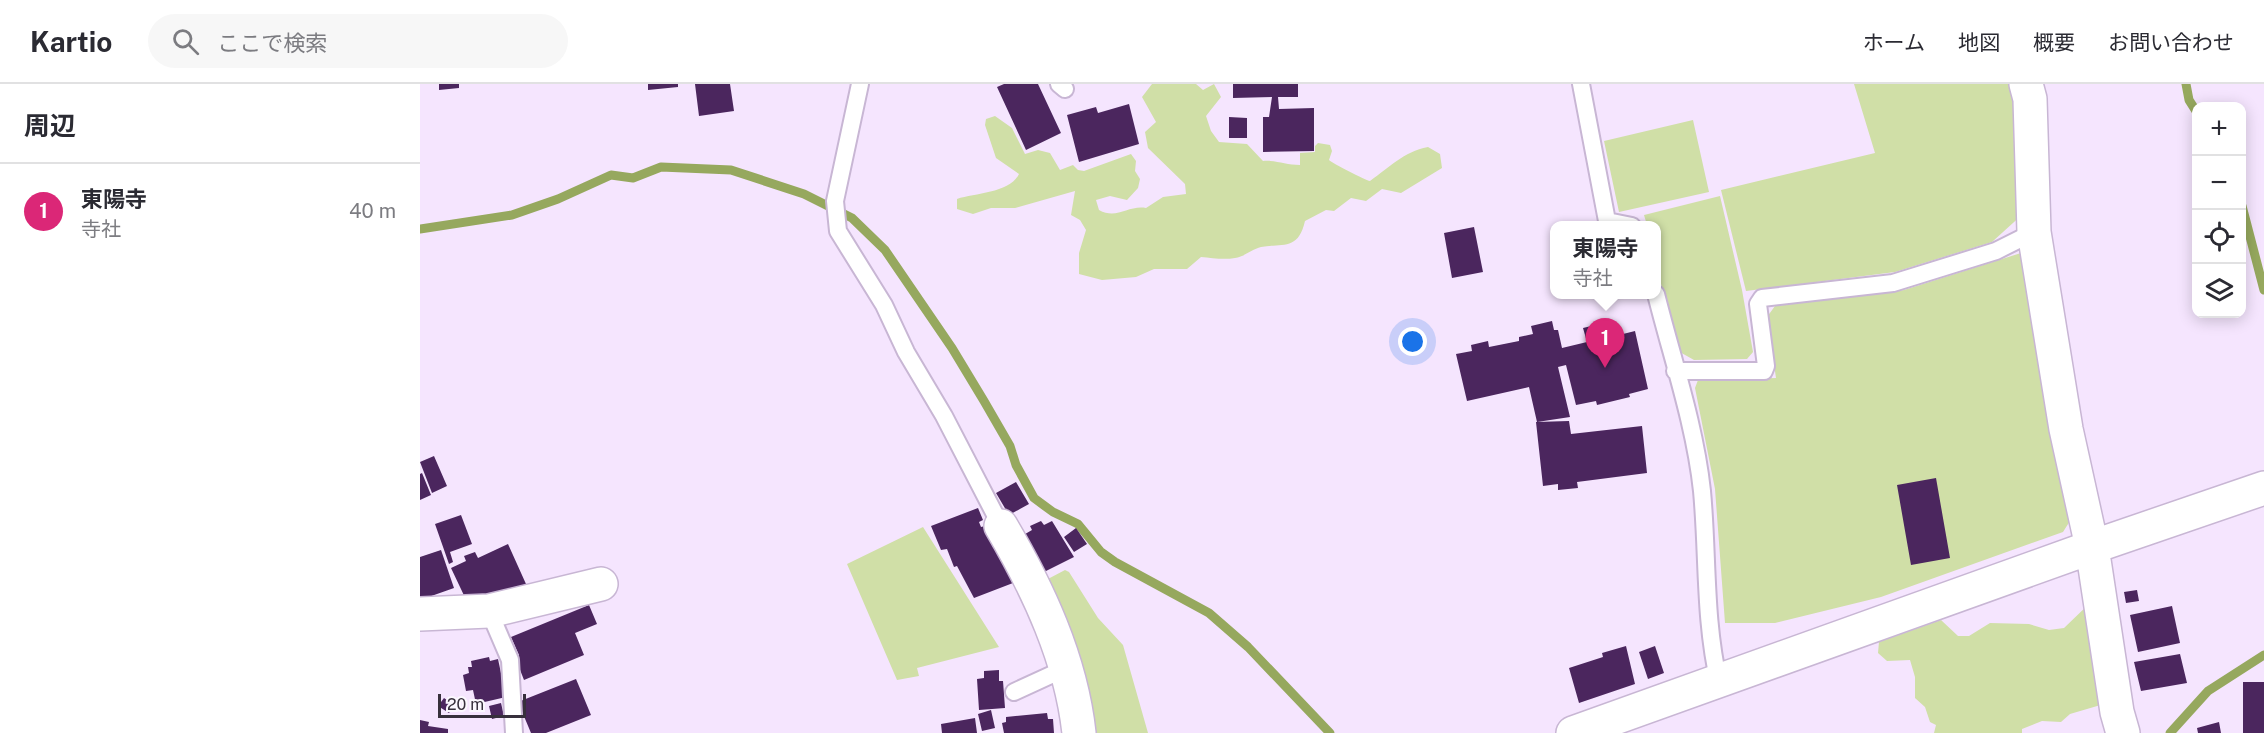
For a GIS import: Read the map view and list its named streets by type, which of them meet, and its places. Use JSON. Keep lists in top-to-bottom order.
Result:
{
  "scale_bar": "20 m",
  "page": {
    "header": "Kartio",
    "search": "ここで検索",
    "nav": [
      "ホーム",
      "地図",
      "概要",
      "お問い合わせ"
    ],
    "heading": "周辺",
    "map_buttons": ["+", "−"],
    "list": [
      {
        "mark": "1",
        "name": "東陽寺",
        "note": "寺社",
        "value": "40 m"
      }
    ],
    "popup": ["東陽寺", "寺社"],
    "pins": "1",
    "scale": "20 m"
  }
}
